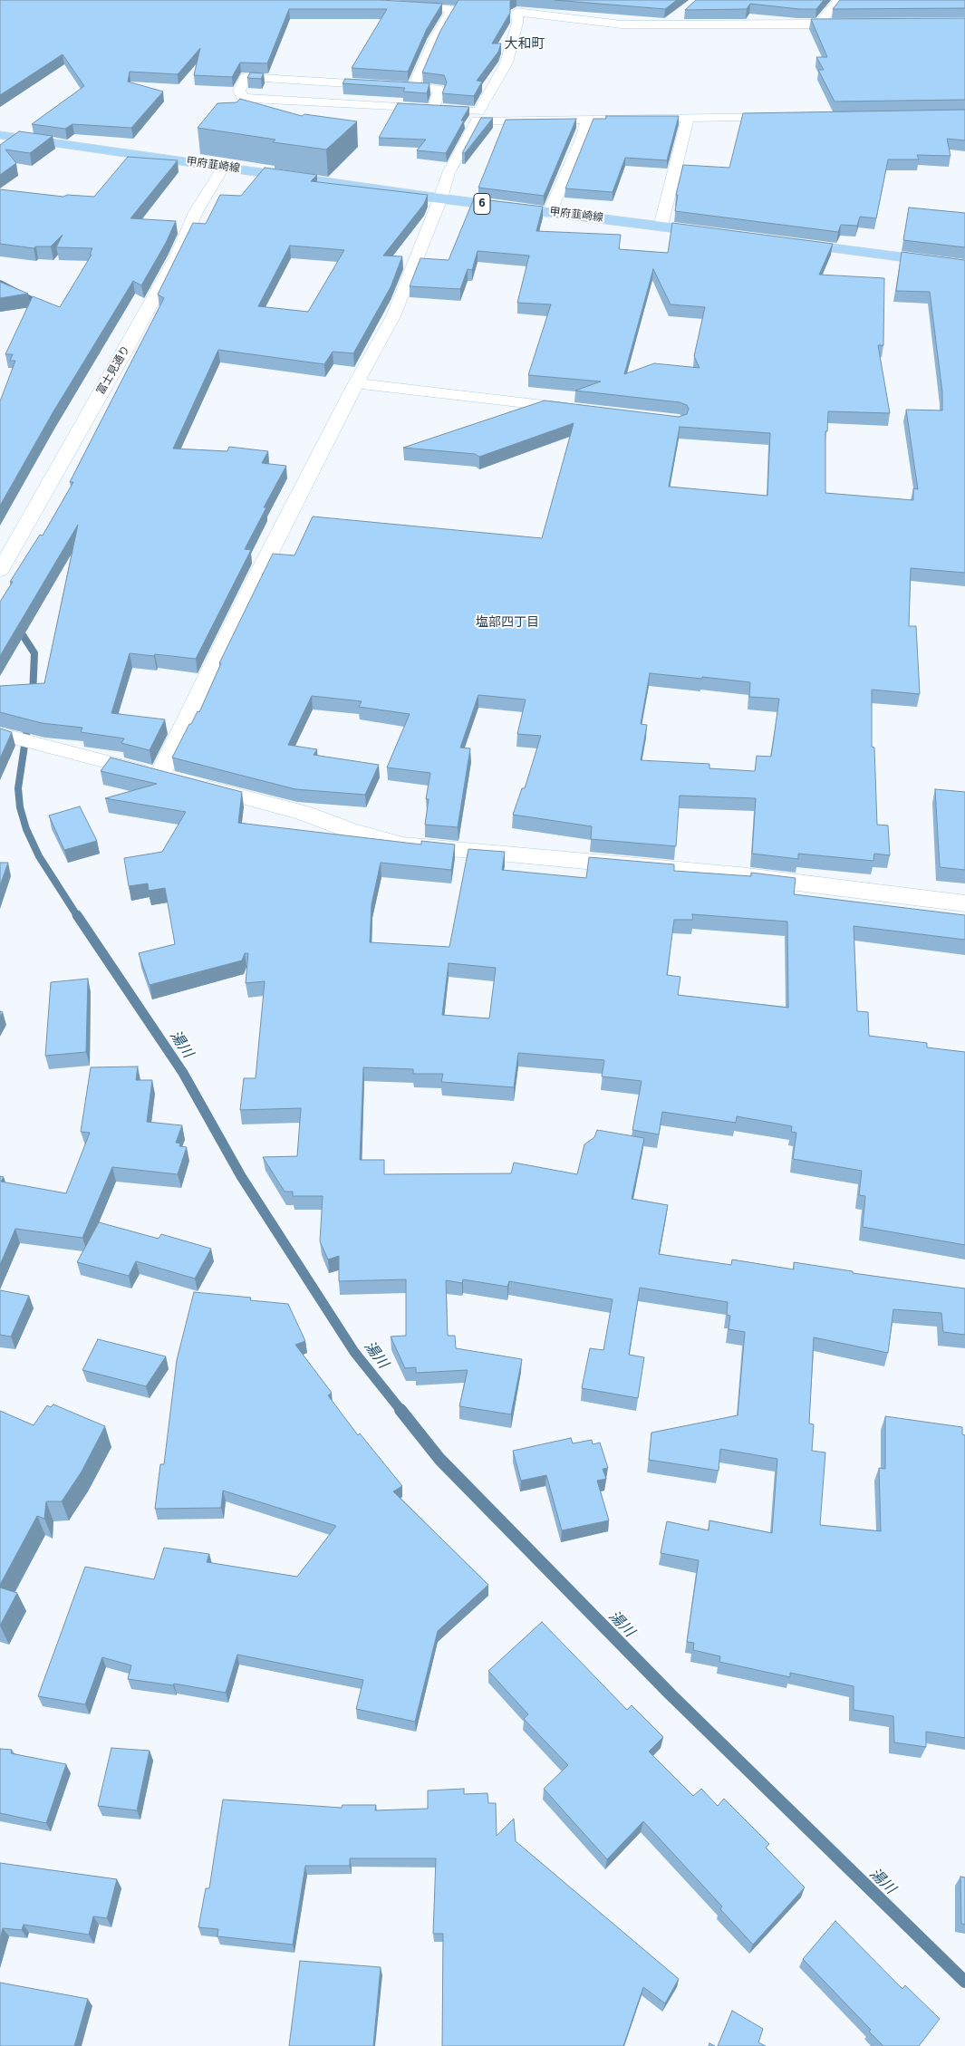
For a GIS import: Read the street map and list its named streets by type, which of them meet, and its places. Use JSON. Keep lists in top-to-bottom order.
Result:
{
  "streets": {
    "main road": ["甲府韮崎線", "6"],
    "street": ["富士見通り"]
  },
  "crossings": [
    ["甲府韮崎線", "富士見通り"]
  ],
  "districts": ["大和町", "塩部四丁目"],
  "water": ["湯川"]
}
